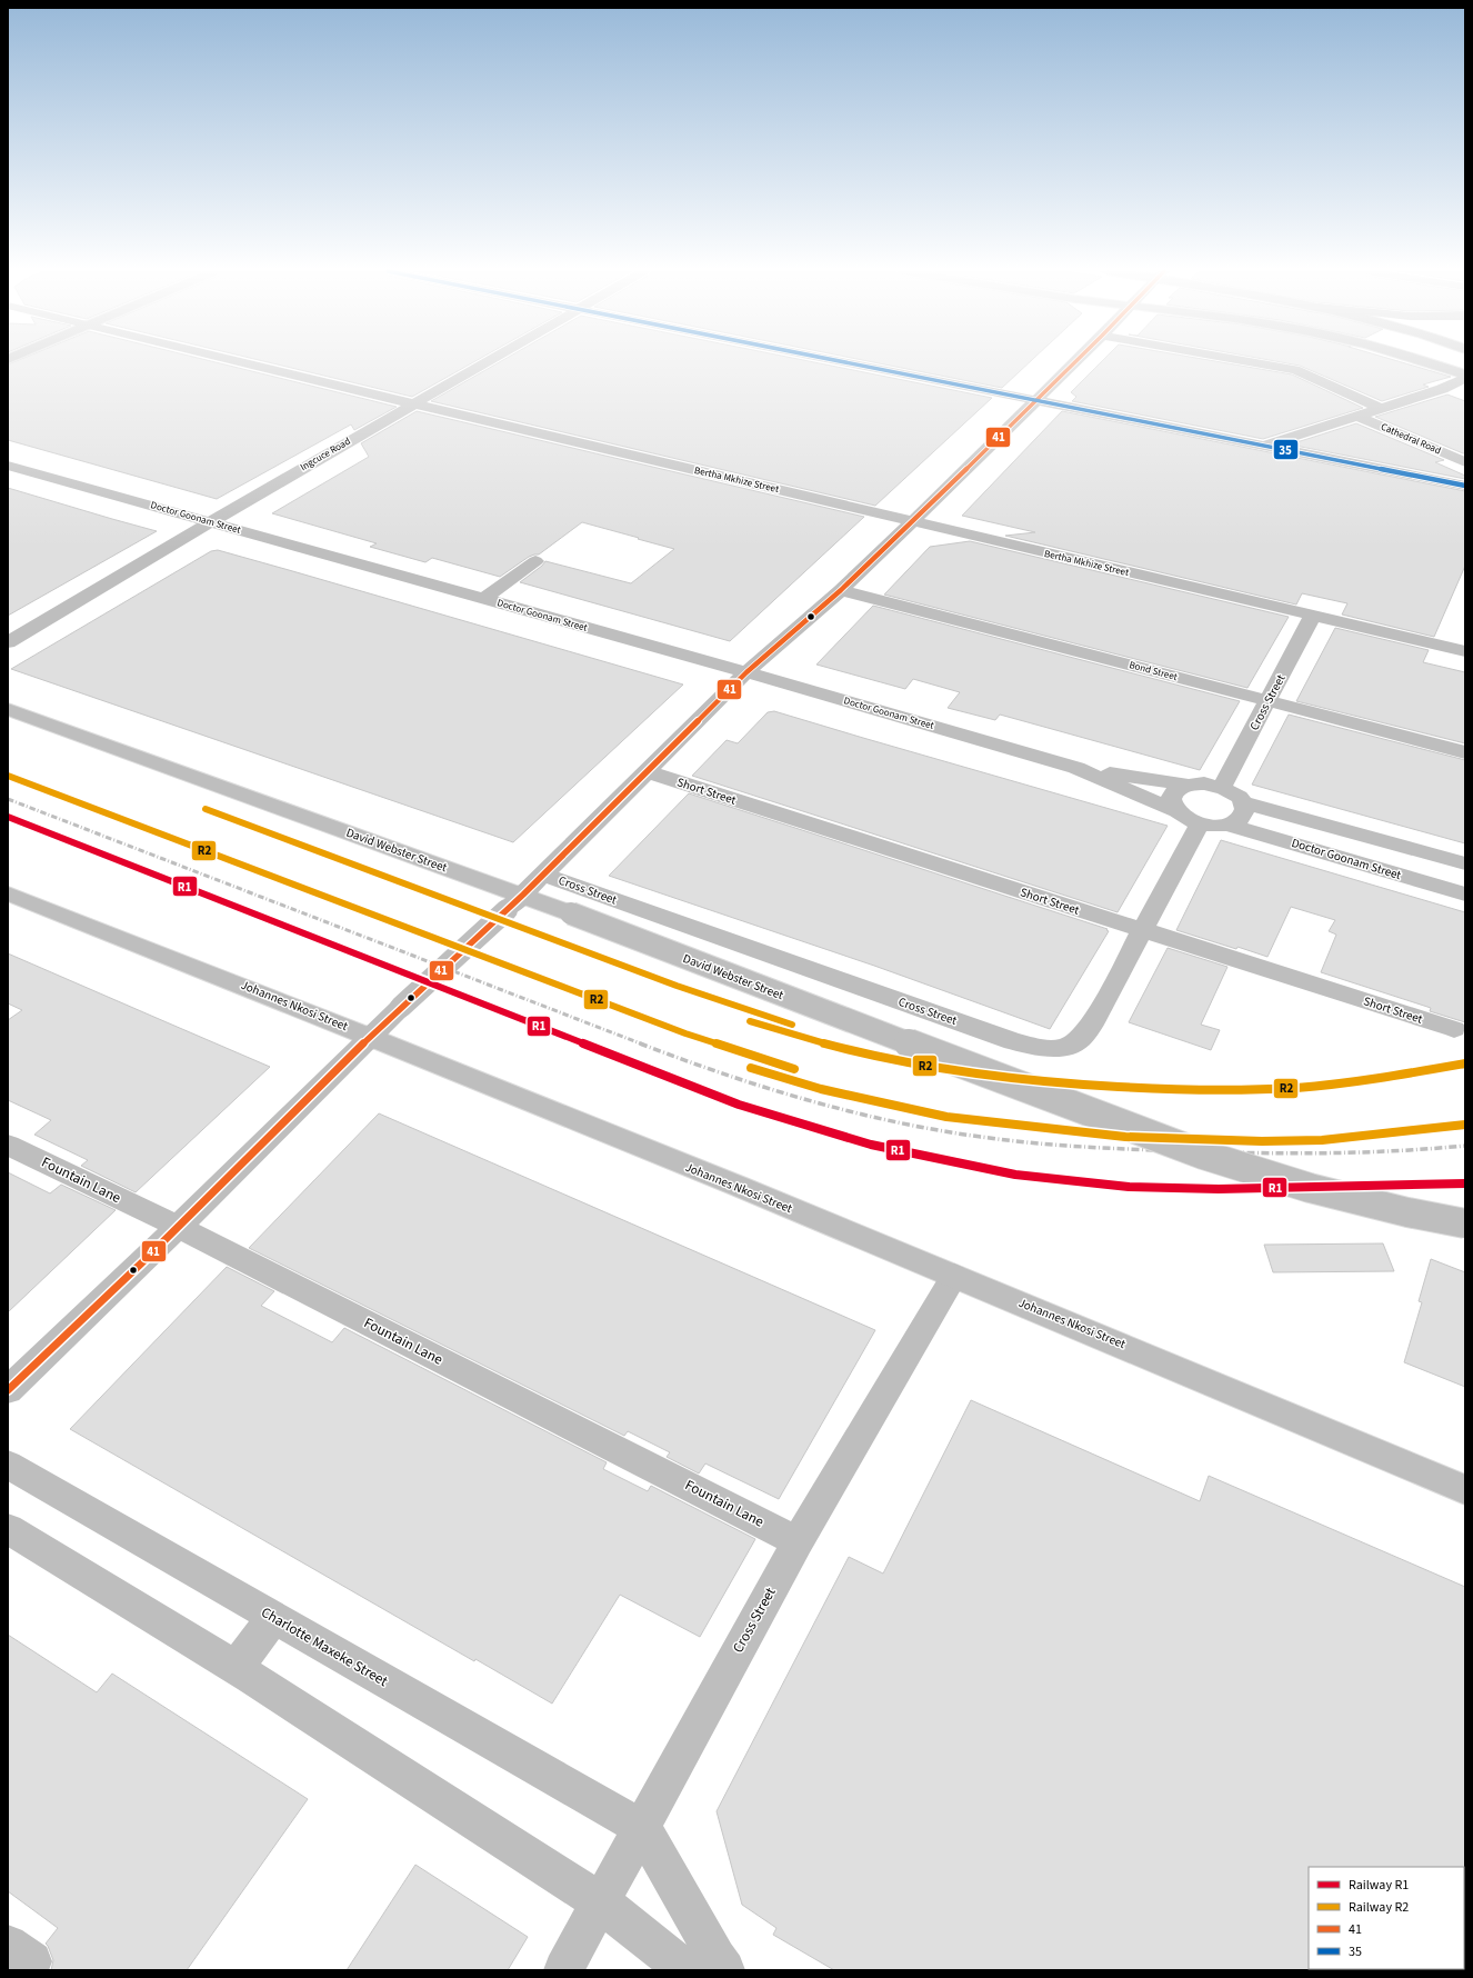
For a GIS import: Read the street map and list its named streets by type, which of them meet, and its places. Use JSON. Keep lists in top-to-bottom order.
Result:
{
  "streets": {
    "main road": [
      "Cathedral Road",
      "Ingcuce Road",
      "Bertha Mkhize Street",
      "Doctor Goonam Street",
      "Bond Street",
      "Cross Street",
      "Short Street",
      "David Webster Street",
      "Johannes Nkosi Street",
      "Fountain Lane",
      "Charlotte Maxeke Street"
    ]
  },
  "crossings": [
    ["Ingcuce Road", "Bertha Mkhize Street"],
    ["Ingcuce Road", "Doctor Goonam Street"],
    ["Bertha Mkhize Street", "Cross Street"],
    ["Doctor Goonam Street", "Cross Street"],
    ["Bond Street", "Cross Street"],
    ["Cross Street", "Short Street"],
    ["Cross Street", "Johannes Nkosi Street"],
    ["Cross Street", "Fountain Lane"],
    ["Cross Street", "Charlotte Maxeke Street"]
  ],
  "lines": [
    "transit line 41",
    "transit line 35",
    "rail line R2",
    "rail line R1"
  ],
  "legend": [
    "Railway R1",
    "Railway R2",
    "41",
    "35"
  ]
}
